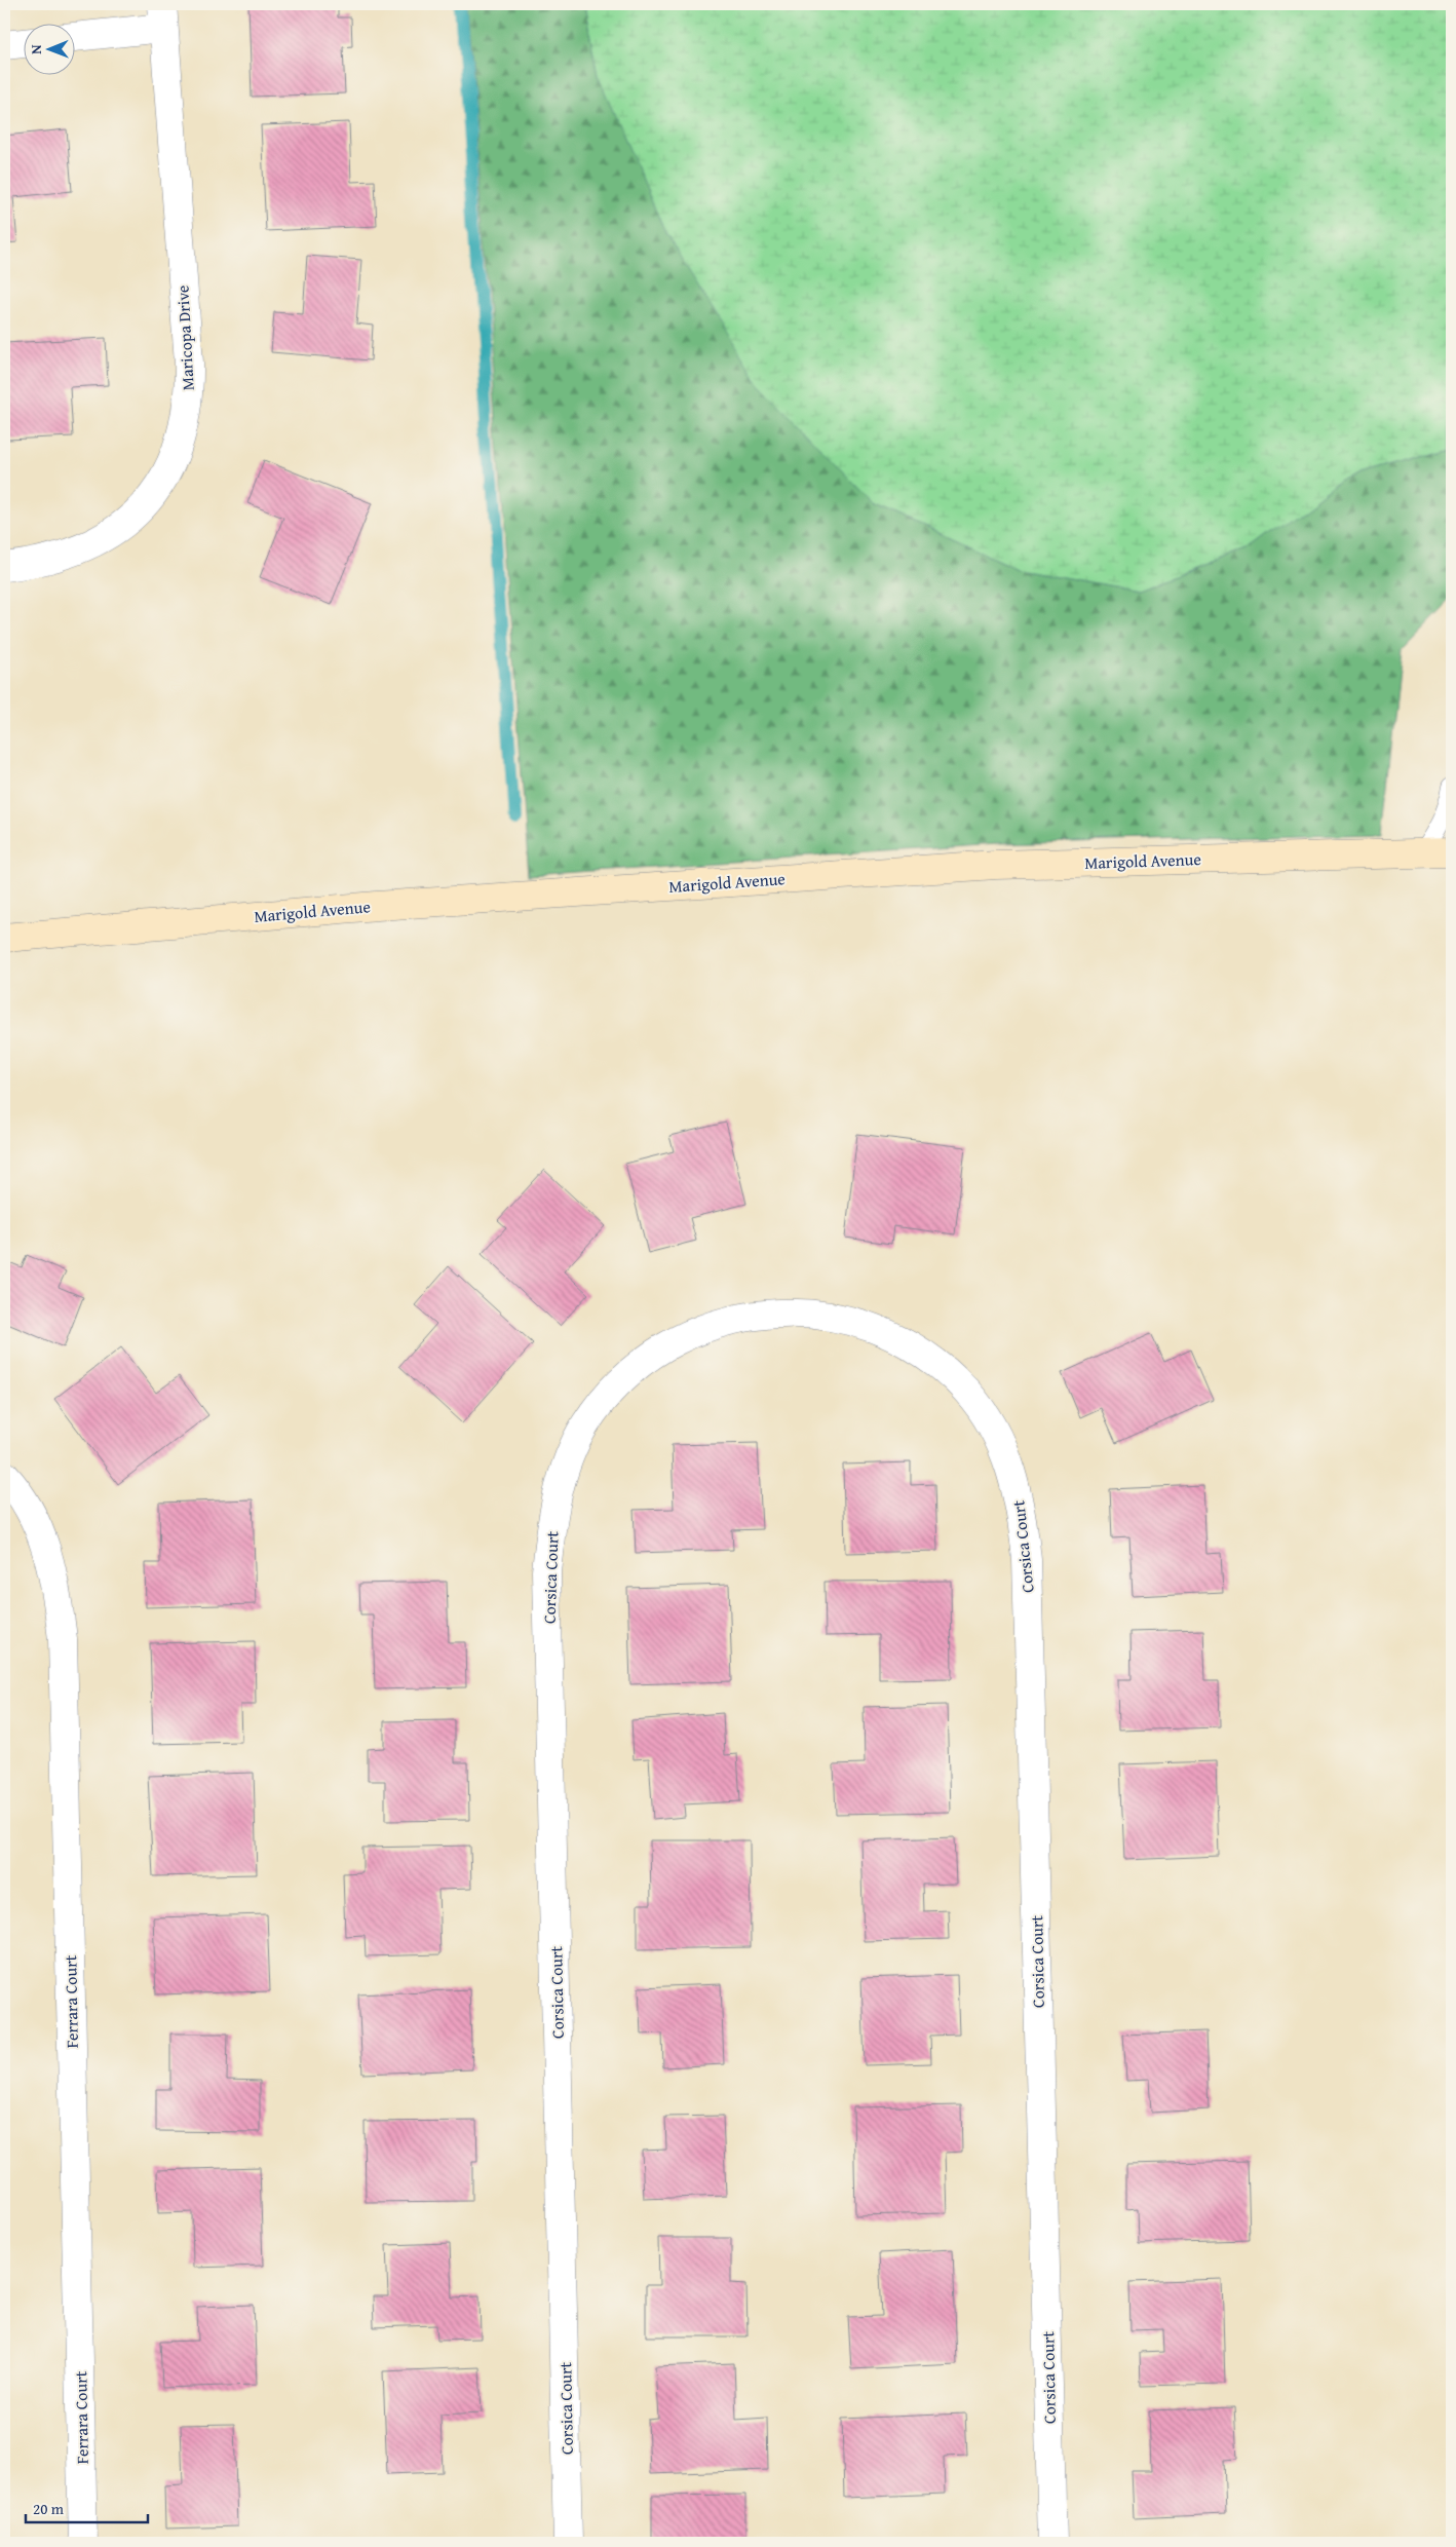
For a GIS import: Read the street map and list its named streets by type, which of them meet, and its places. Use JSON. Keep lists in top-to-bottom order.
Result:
{
  "streets": {
    "main road": ["Marigold Avenue"],
    "street": ["Maricopa Drive", "Corsica Court", "Ferrara Court"]
  },
  "scale_bar": "20 m",
  "north": "left"
}
